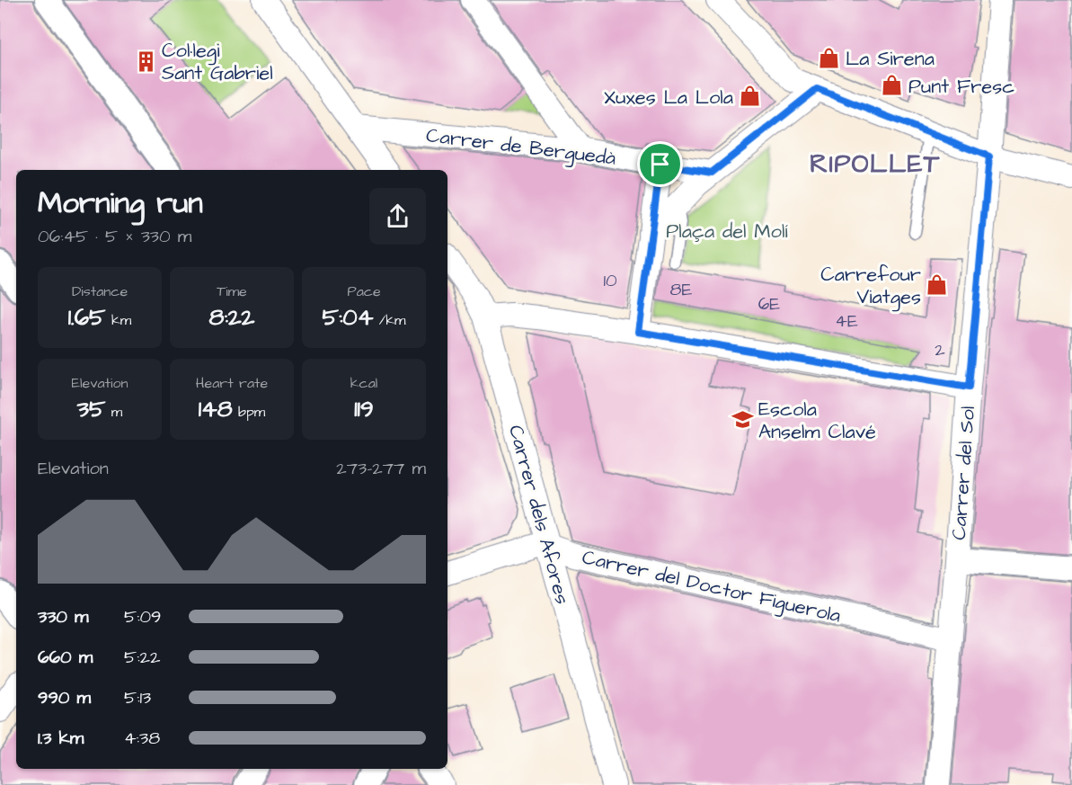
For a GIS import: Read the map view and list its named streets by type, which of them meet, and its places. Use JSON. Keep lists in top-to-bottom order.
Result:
{
  "streets": {
    "street": [
      "Carrer de Berguedà",
      "Carrer del Sol",
      "Carrer dels Afores",
      "Carrer del Doctor Figuerola"
    ]
  },
  "crossings": [
    ["Carrer del Sol", "Carrer del Doctor Figuerola"],
    ["Carrer dels Afores", "Carrer del Doctor Figuerola"]
  ],
  "districts": ["RIPOLLET"],
  "parks": ["Plaça del Molí"],
  "places": {
    "shop": [
      "La Sirena",
      "Punt Fresc",
      "Xuxes La Lola",
      "Carrefour Viatges"
    ],
    "building": ["Col·legi Sant Gabriel"],
    "school or university": ["Escola Anselm Clavé"]
  },
  "house_numbers": [
    "10",
    "8E",
    "6E",
    "4E",
    "2"
  ],
  "page": {
    "heading": ["Morning run", "06:45 · 5 × 330 m"],
    "stats": [
      ["Distance", "1.65 km"],
      ["Time", "8:22"],
      ["Pace", "5:04 /km"],
      ["Elevation", "35 m"],
      ["Heart rate", "148 bpm"],
      ["kcal", "119"]
    ],
    "chart": ["Elevation", "273–277 m"],
    "list": [
      {
        "name": "330 m",
        "note": "5:09"
      },
      {
        "name": "660 m",
        "note": "5:22"
      },
      {
        "name": "990 m",
        "note": "5:13"
      },
      {
        "name": "1.3 km",
        "note": "4:38"
      }
    ]
  }
}
